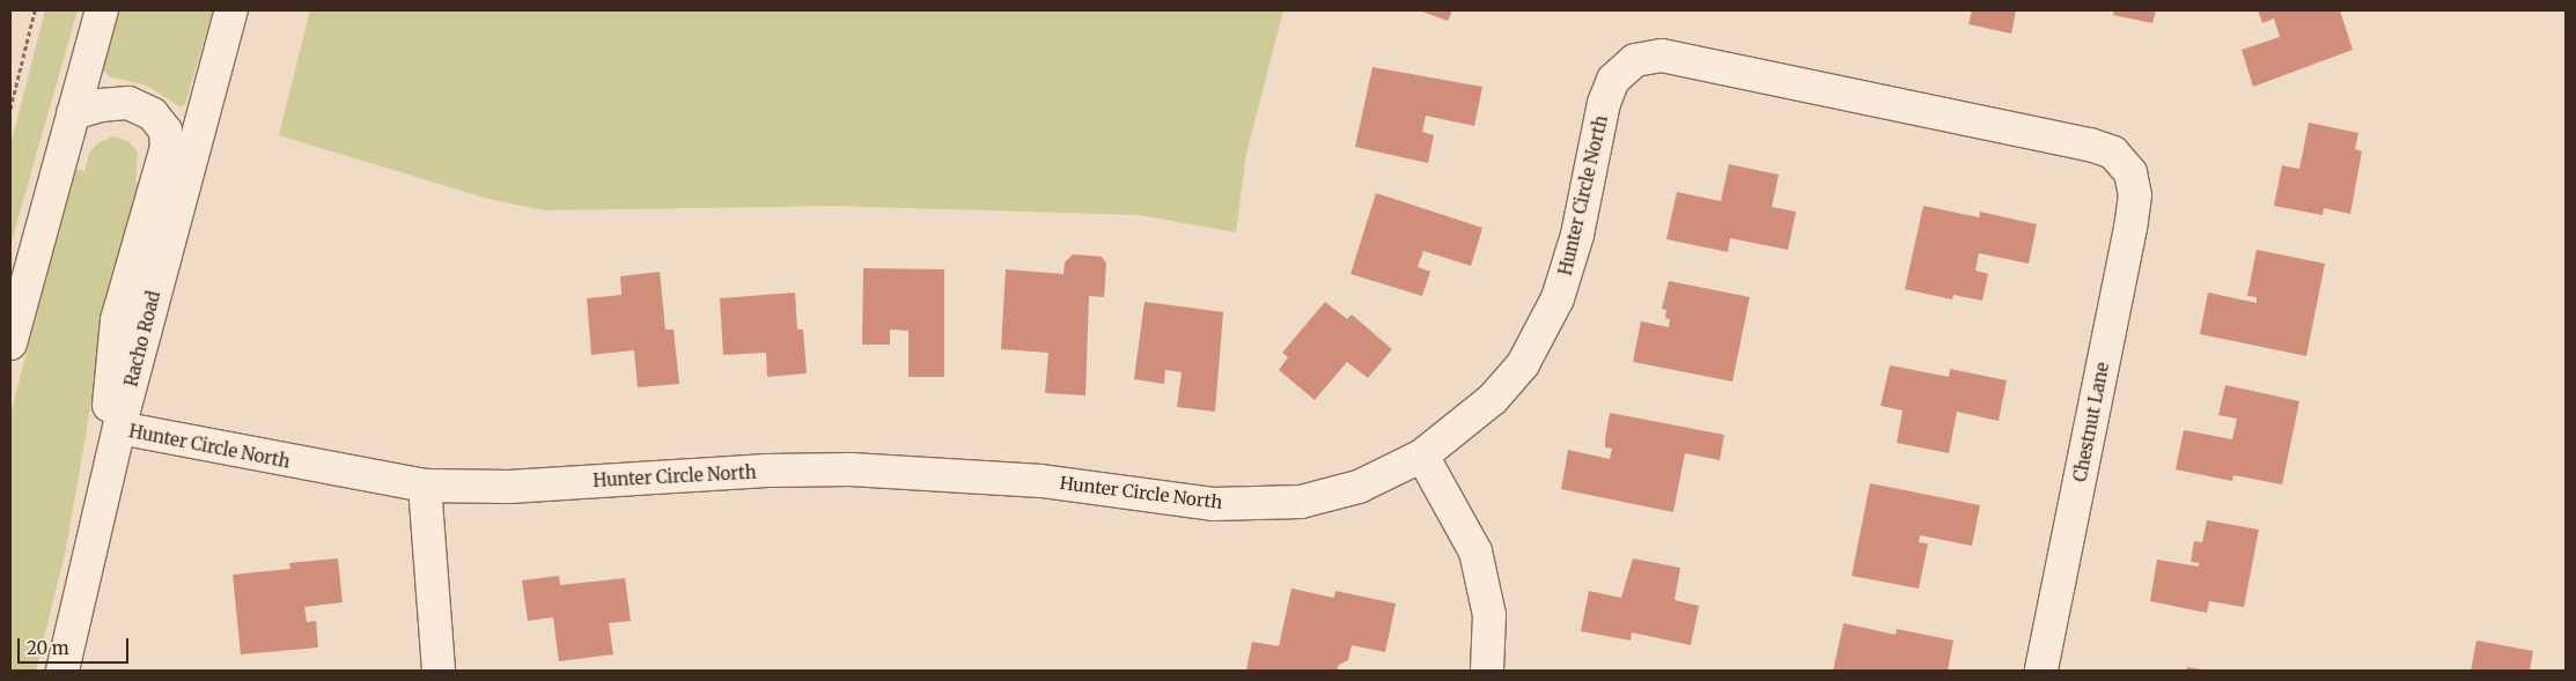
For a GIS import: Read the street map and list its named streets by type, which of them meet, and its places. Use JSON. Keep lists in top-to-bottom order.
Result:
{
  "streets": {
    "street": ["Hunter Circle North", "Racho Road", "Chestnut Lane"]
  },
  "crossings": [
    ["Hunter Circle North", "Racho Road"],
    ["Hunter Circle North", "Chestnut Lane"]
  ],
  "scale_bar": "20 m"
}
